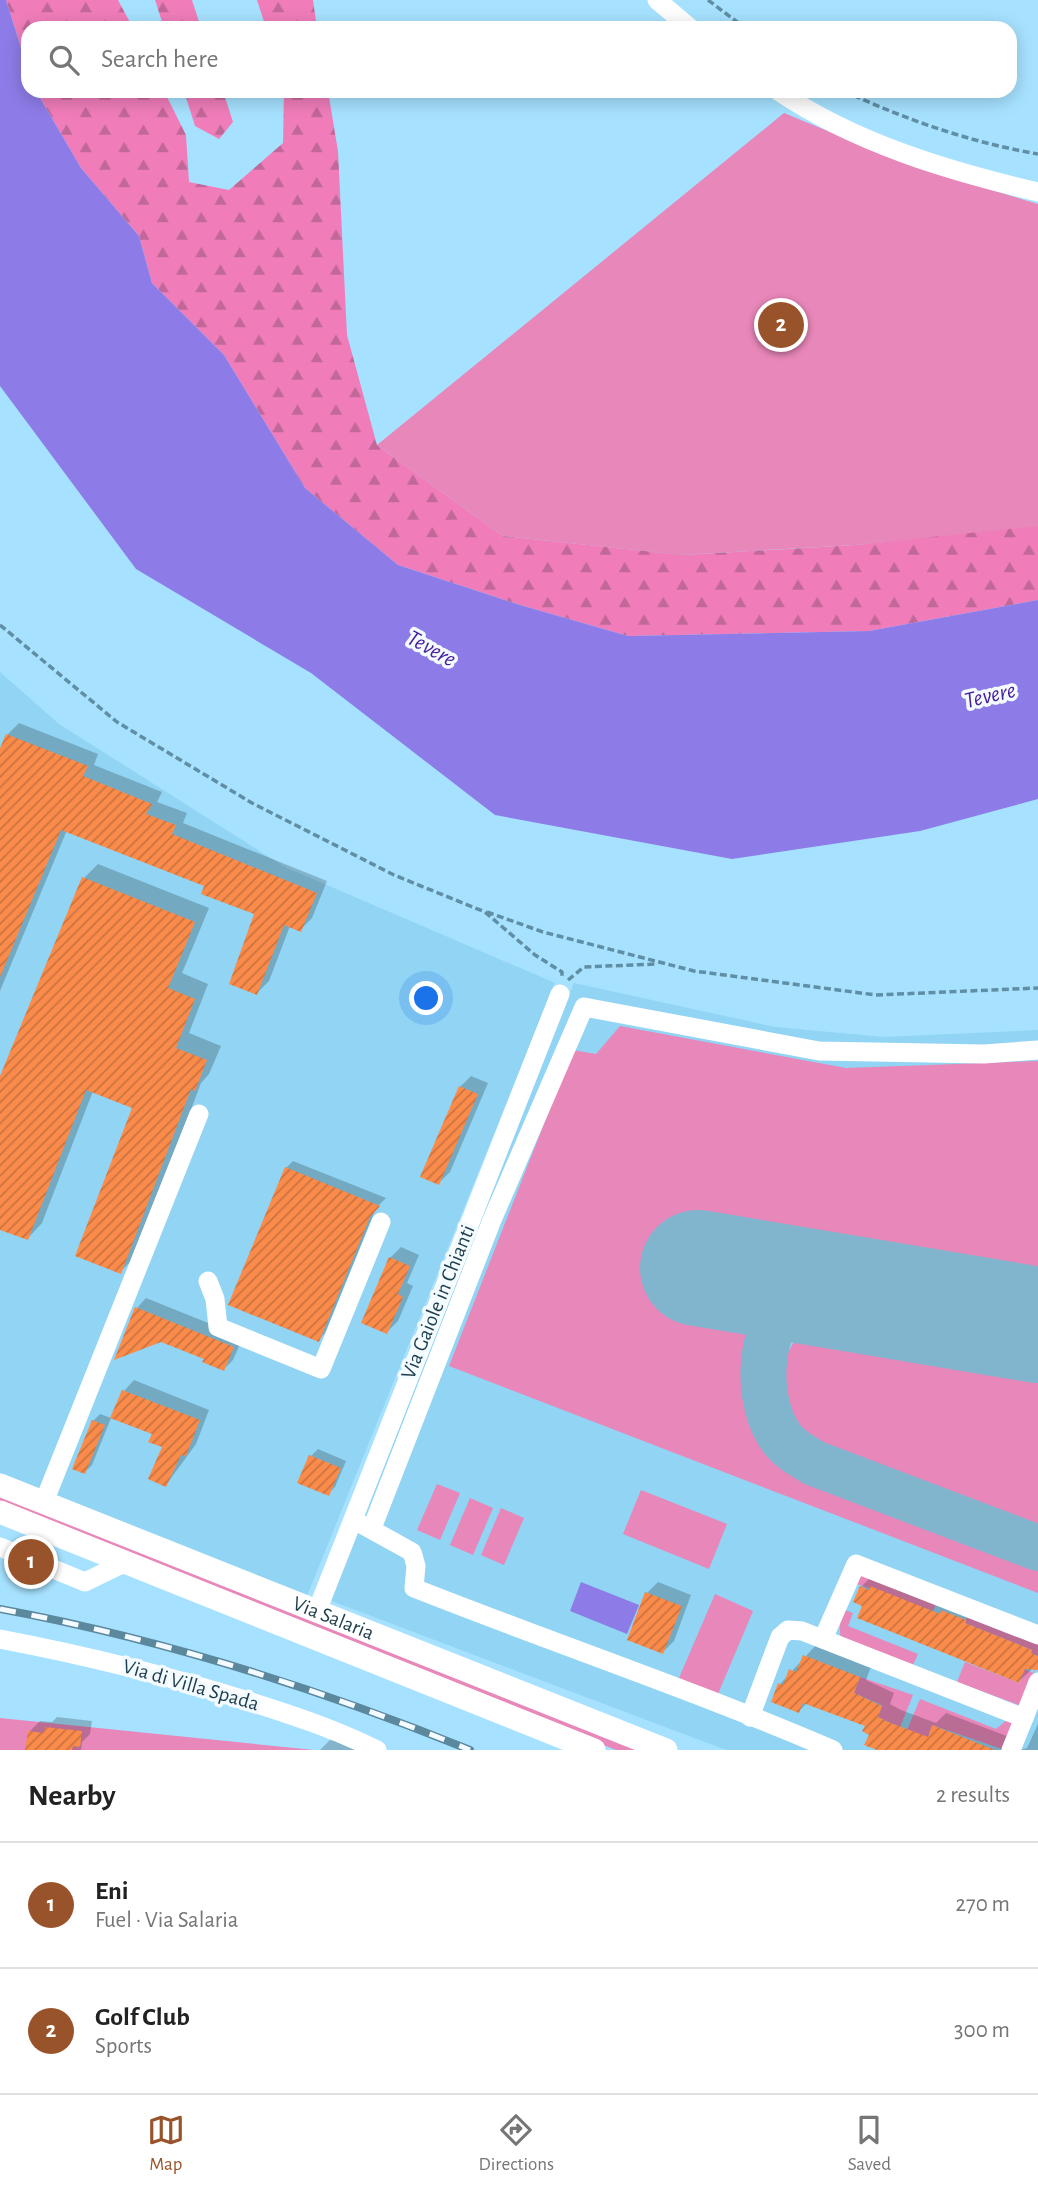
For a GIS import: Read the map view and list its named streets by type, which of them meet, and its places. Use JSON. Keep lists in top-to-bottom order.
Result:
{
  "streets": {
    "main road": ["Via Salaria"],
    "street": ["Via Gaiole in Chianti", "Via di Villa Spada"]
  },
  "crossings": [
    ["Via Gaiole in Chianti", "Via Salaria"]
  ],
  "water": ["Tevere"],
  "page": {
    "search": "Search here",
    "pins": ["2", "1"],
    "heading": ["Nearby", "2 results"],
    "list": [
      {
        "mark": "1",
        "name": "Eni",
        "note": "Fuel · Via Salaria",
        "value": "270 m"
      },
      {
        "mark": "2",
        "name": "Golf Club",
        "note": "Sports",
        "value": "300 m"
      }
    ],
    "nav": ["Map", "Directions", "Saved"]
  }
}
